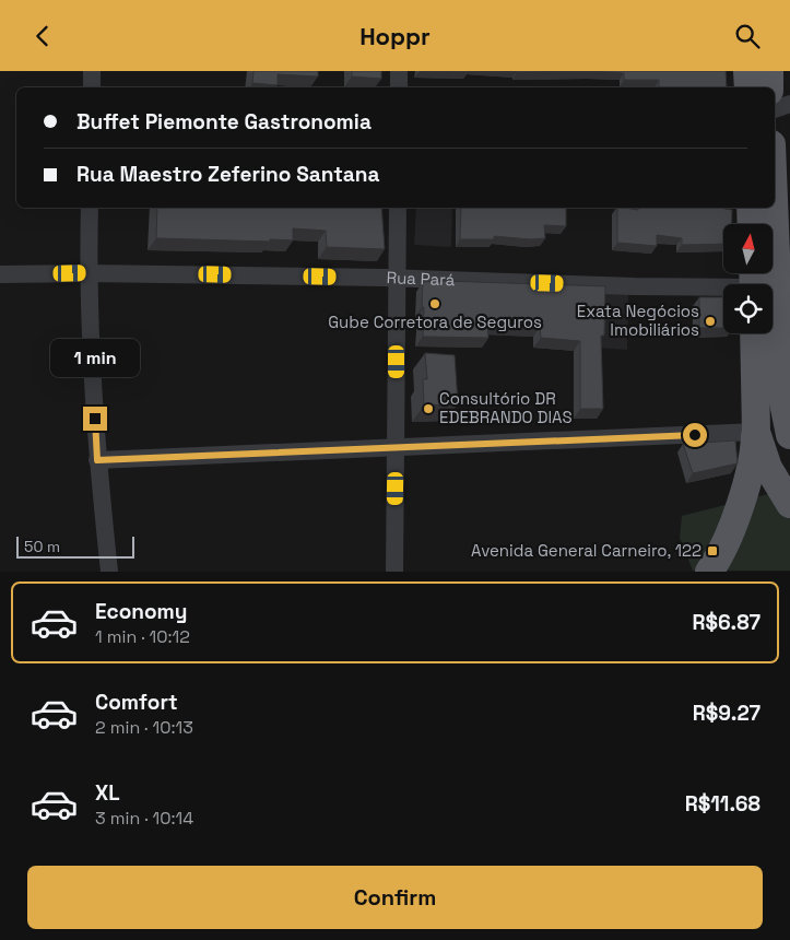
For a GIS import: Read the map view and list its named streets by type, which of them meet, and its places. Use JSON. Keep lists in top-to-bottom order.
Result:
{
  "streets": {
    "street": ["Rua Pará"]
  },
  "places": {
    "other": ["Gube Corretora de Seguros", "Exata Negócios Imobiliários", "Consultório DR EDEBRANDO DIAS"],
    "transit": ["Avenida General Carneiro, 122"]
  },
  "scale_bar": "50 m",
  "north": "top",
  "page": {
    "header": "Hoppr",
    "banner": ["Buffet Piemonte Gastronomia", "Rua Maestro Zeferino Santana"],
    "bubble": "1 min",
    "scale": "50 m",
    "list": [
      {
        "name": "Economy",
        "note": "1 min · 10:12",
        "value": "R$6.87"
      },
      {
        "name": "Comfort",
        "note": "2 min · 10:13",
        "value": "R$9.27"
      },
      {
        "name": "XL",
        "note": "3 min · 10:14",
        "value": "R$11.68"
      }
    ],
    "buttons": "Confirm"
  }
}
